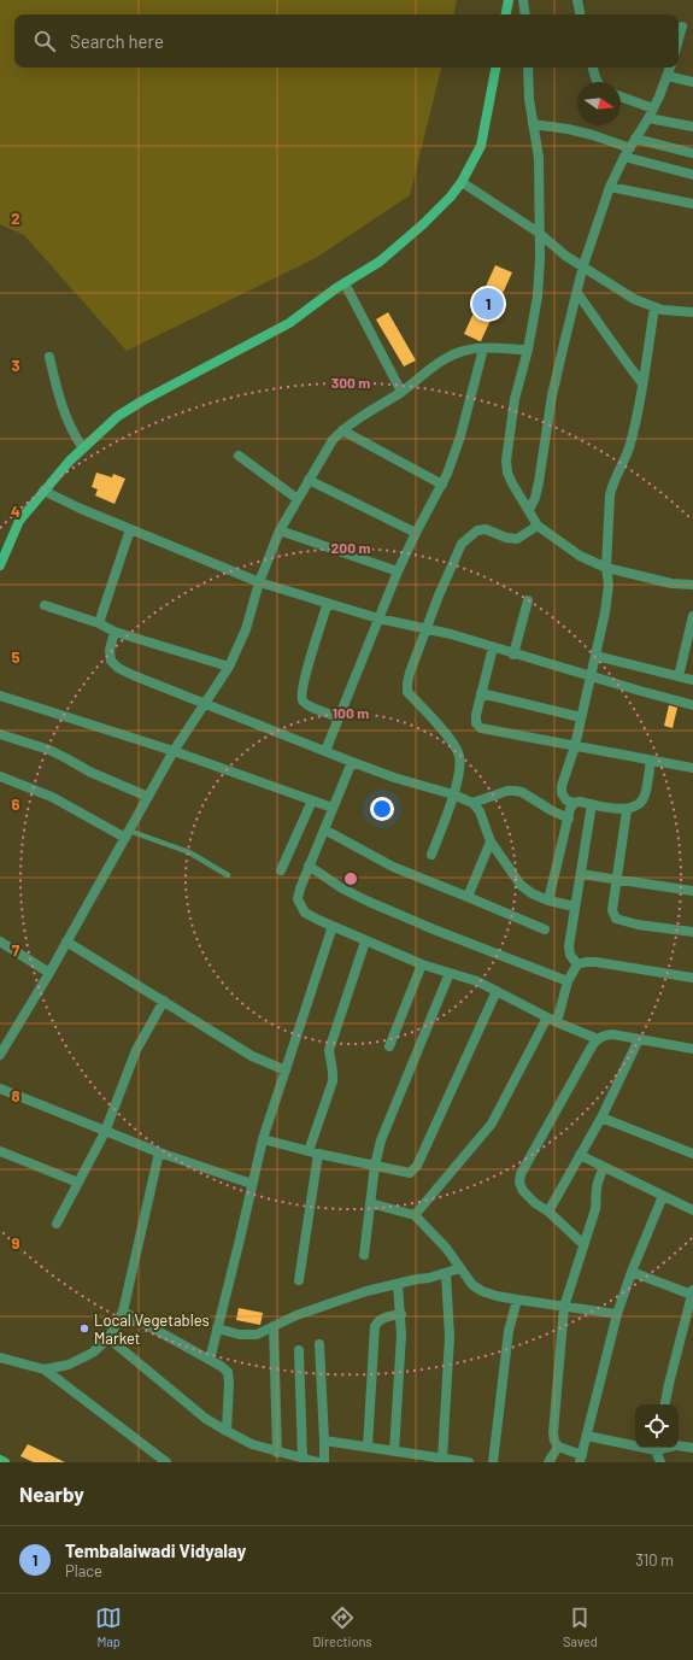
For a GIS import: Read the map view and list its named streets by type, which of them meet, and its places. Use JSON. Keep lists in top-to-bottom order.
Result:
{
  "places": ["Local Vegetables Market"],
  "north": "right",
  "page": {
    "search": "Search here",
    "pins": "1",
    "heading": "Nearby",
    "list": [
      {
        "mark": "1",
        "name": "Tembalaiwadi Vidyalay",
        "note": "Place",
        "value": "310 m"
      }
    ],
    "nav": ["Map", "Directions", "Saved"]
  },
  "grid": {
    "rows": [
      "2",
      "3",
      "4",
      "5",
      "6",
      "7",
      "8",
      "9"
    ]
  },
  "rings": ["300 m", "200 m", "100 m"]
}
